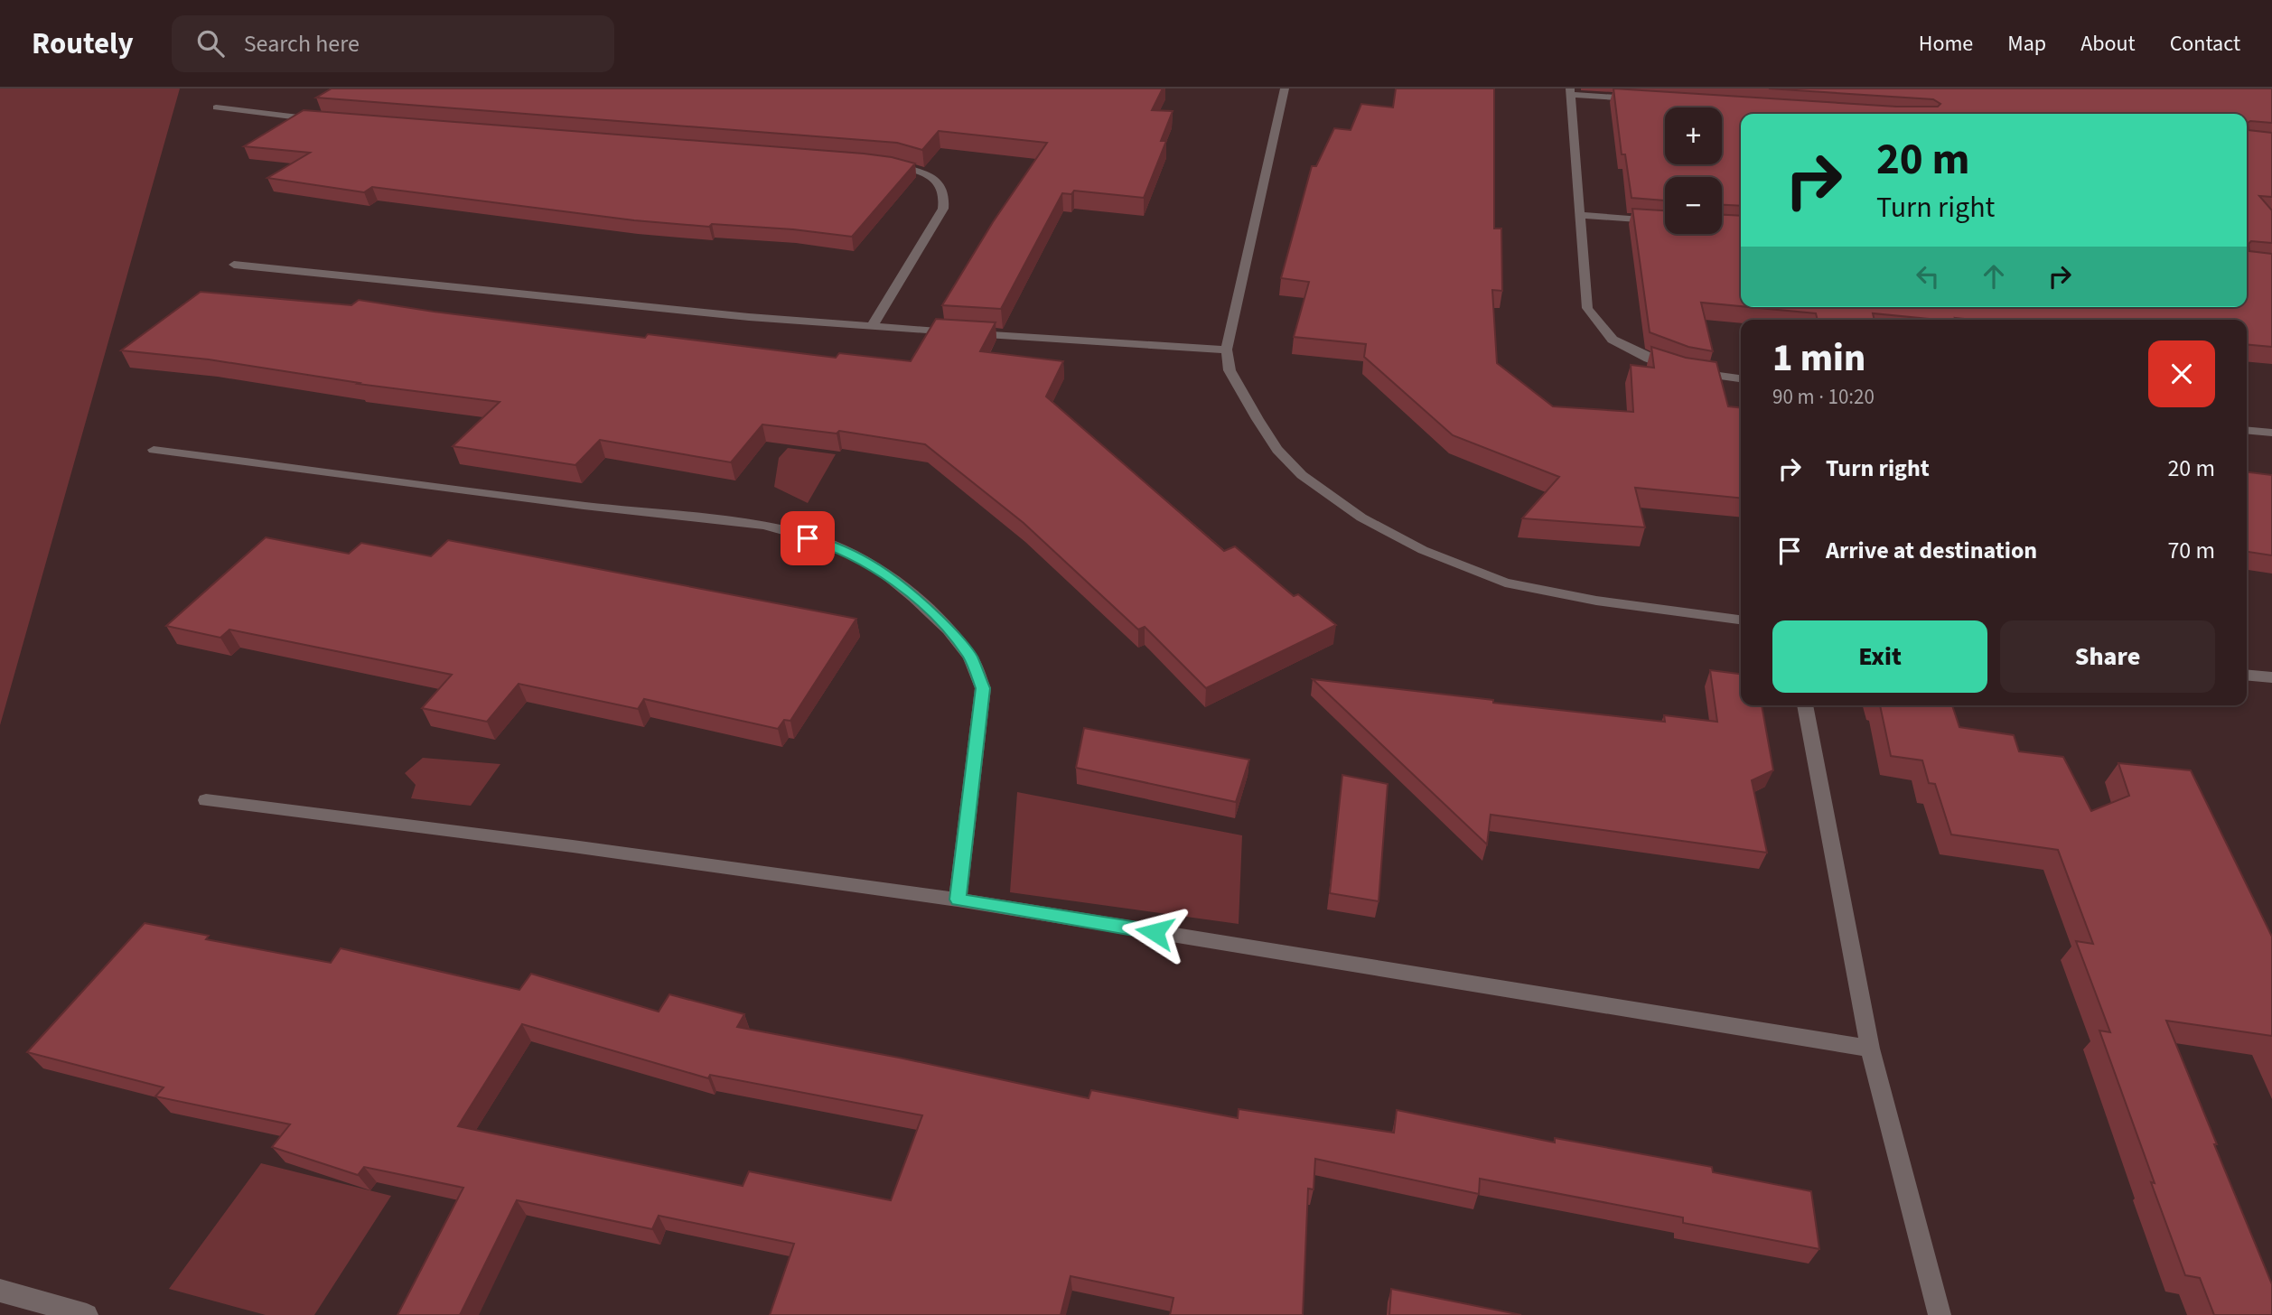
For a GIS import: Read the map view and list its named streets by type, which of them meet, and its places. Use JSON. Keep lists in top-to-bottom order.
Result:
{
  "page": {
    "header": "Routely",
    "search": "Search here",
    "nav": [
      "Home",
      "Map",
      "About",
      "Contact"
    ],
    "map_buttons": ["+", "−"],
    "turn": ["20 m", "Turn right"],
    "heading": ["1 min", "90 m · 10:20"],
    "list": [
      {
        "name": "Turn right",
        "value": "20 m"
      },
      {
        "name": "Arrive at destination",
        "value": "70 m"
      }
    ],
    "buttons": ["Exit", "Share"]
  }
}
